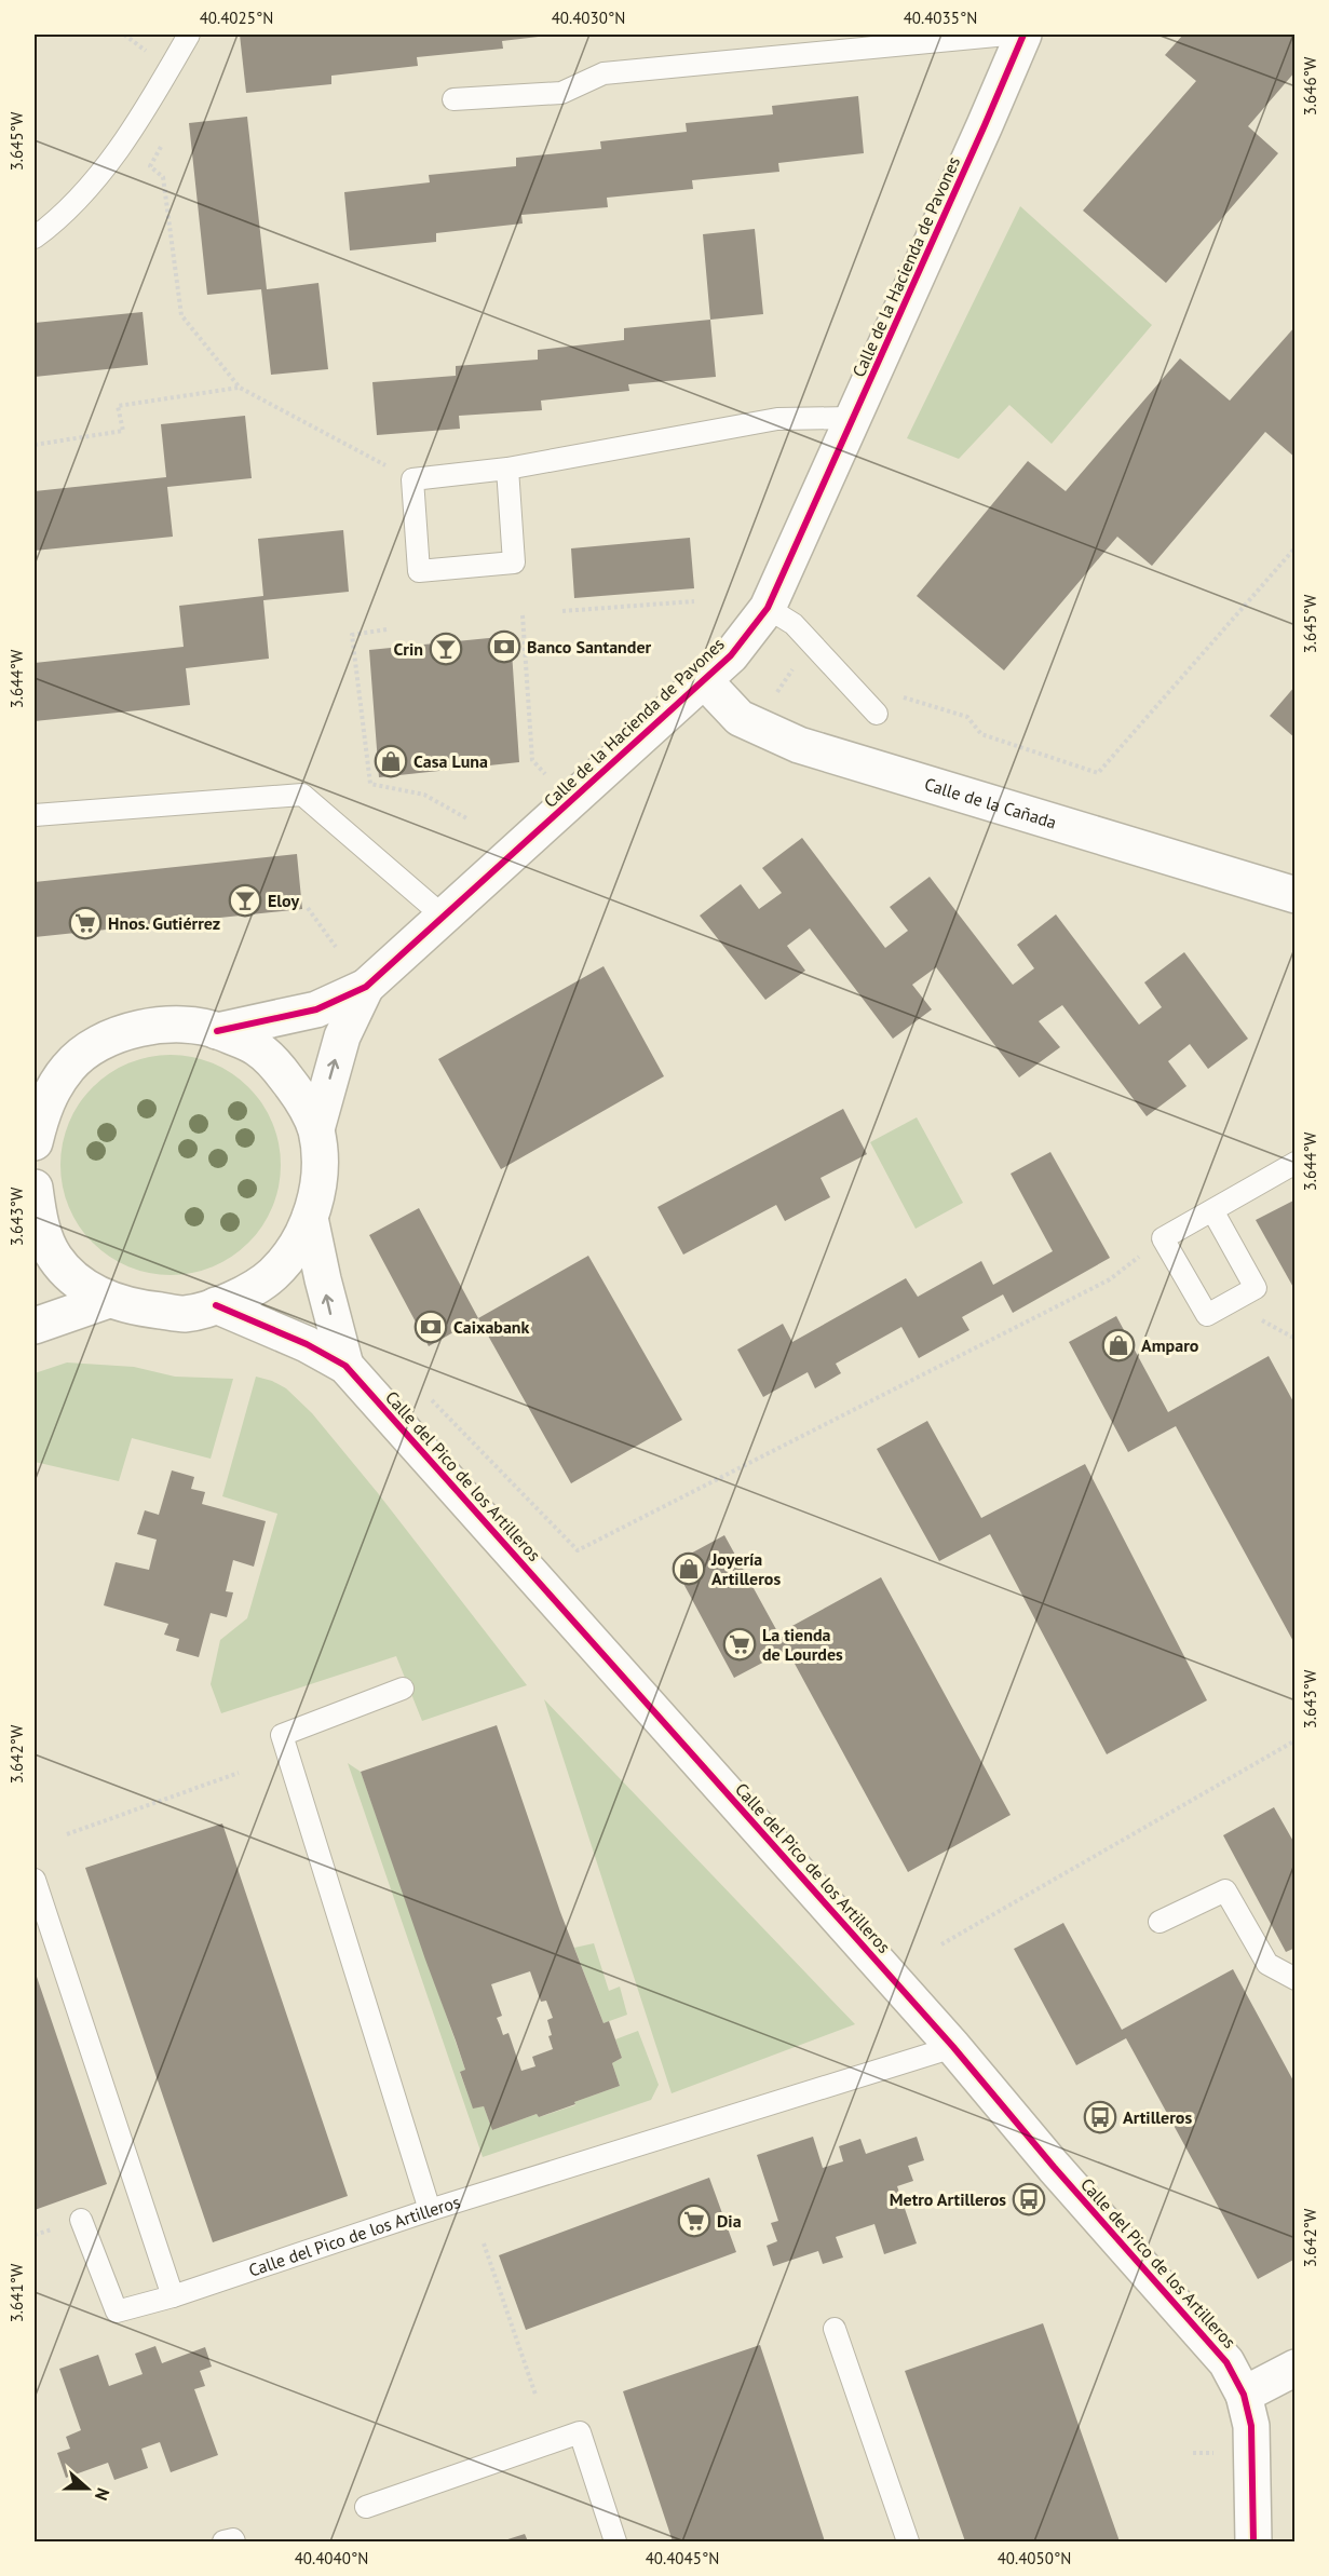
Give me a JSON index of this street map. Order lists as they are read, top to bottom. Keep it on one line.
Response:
{"streets":{"street":["Calle de la Hacienda de Pavones","Calle de la Cañada","Calle del Pico de los Artilleros"]},"crossings":[["Calle de la Hacienda de Pavones","Calle de la Cañada"]],"places":{"bank":["Banco Santander","Caixabank"],"bar":["Crin","Eloy"],"shop":["Casa Luna","Amparo","Joyería Artilleros"],"supermarket":["Hnos. Gutiérrez","La tienda de Lourdes","Dia"],"bus stop":["Artilleros","Metro Artilleros"]},"north":"right","coordinates":["40.4025°N","40.4030°N","40.4035°N","3.646°W","3.645°W","3.644°W","3.643°W","3.642°W","3.641°W","40.4040°N","40.4045°N","40.4050°N"]}
